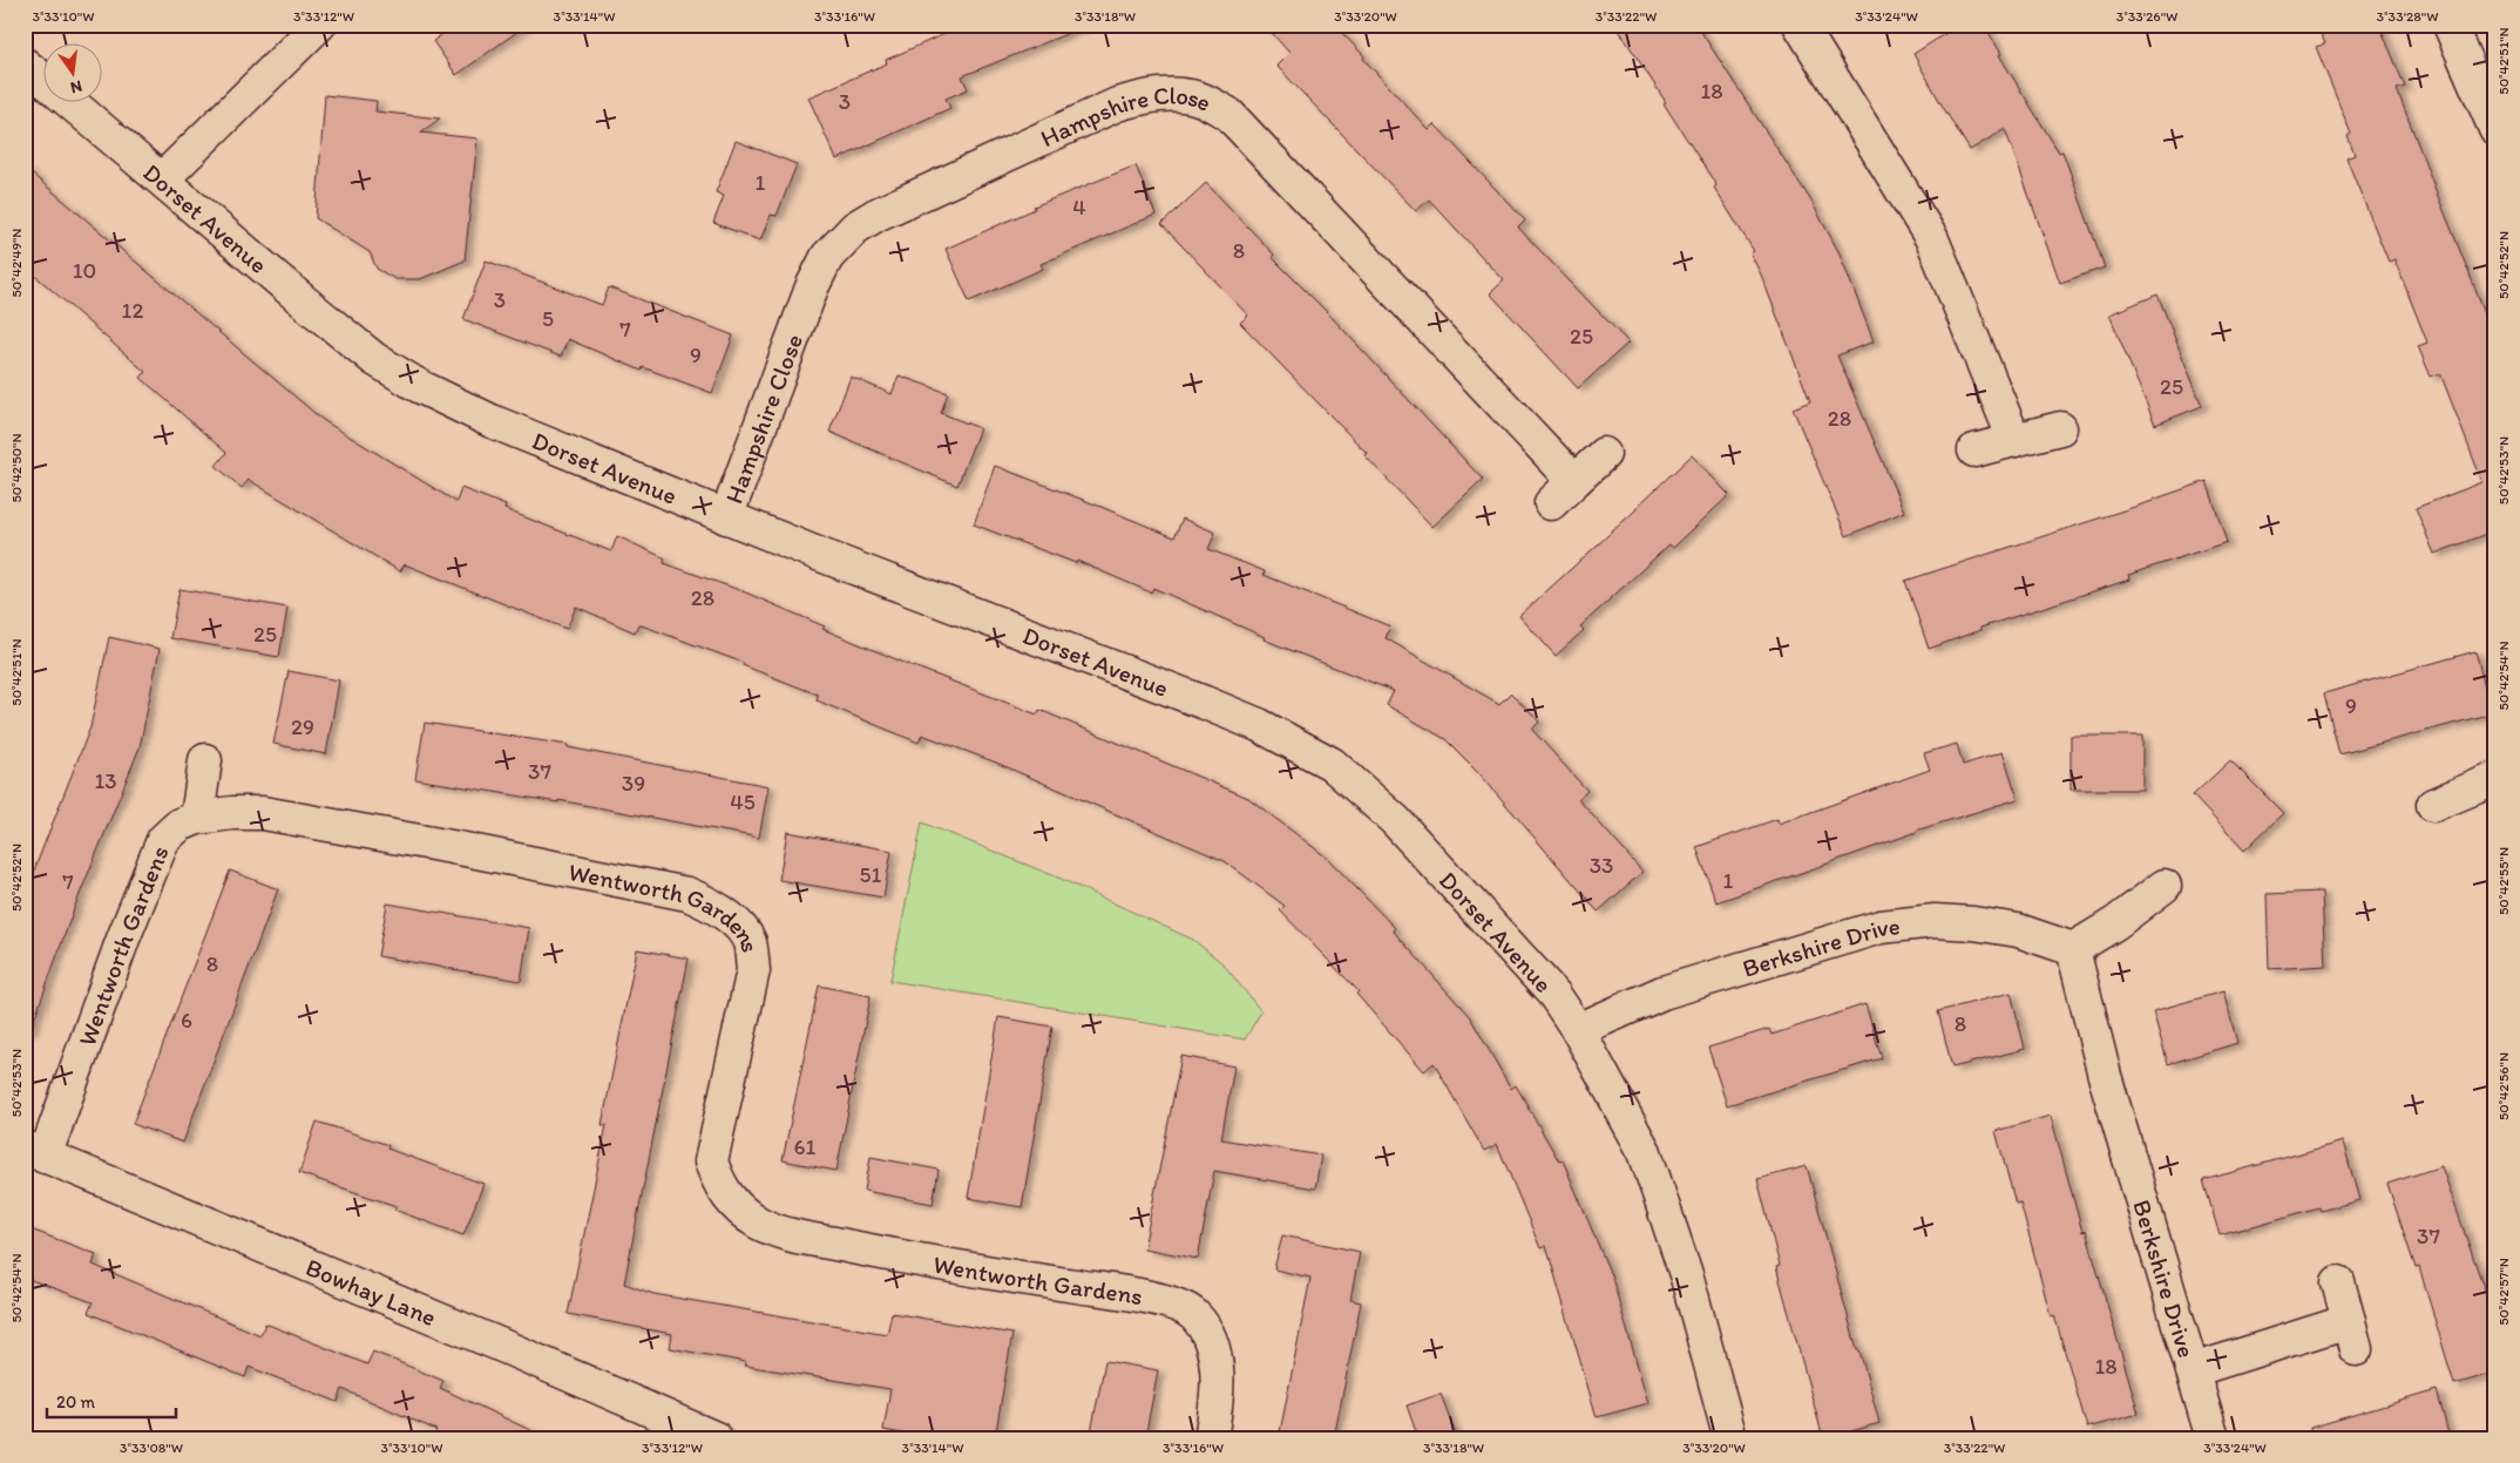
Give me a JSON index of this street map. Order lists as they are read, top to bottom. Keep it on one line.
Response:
{"streets":{"street":["Hampshire Close","Dorset Avenue","Wentworth Gardens","Berkshire Drive","Bowhay Lane"]},"crossings":[["Hampshire Close","Dorset Avenue"],["Dorset Avenue","Berkshire Drive"],["Wentworth Gardens","Bowhay Lane"]],"house_numbers":["18","3","1","4","8","10","3","12","5","7","25","9","25","28","28","25","9","29","37","13","39","45","33","51","1","7","8","6","8","61","37","18"],"scale_bar":"20 m","north":"bottom","coordinates":["3°33'10\"W","3°33'12\"W","3°33'14\"W","3°33'16\"W","3°33'18\"W","3°33'20\"W","3°33'22\"W","3°33'24\"W","3°33'26\"W","3°33'28\"W","50°42'51\"N","50°42'49\"N","50°42'52\"N","50°42'50\"N","50°42'53\"N","50°42'54\"N","50°42'55\"N","50°42'56\"N","50°42'57\"N","3°33'08\"W"]}
